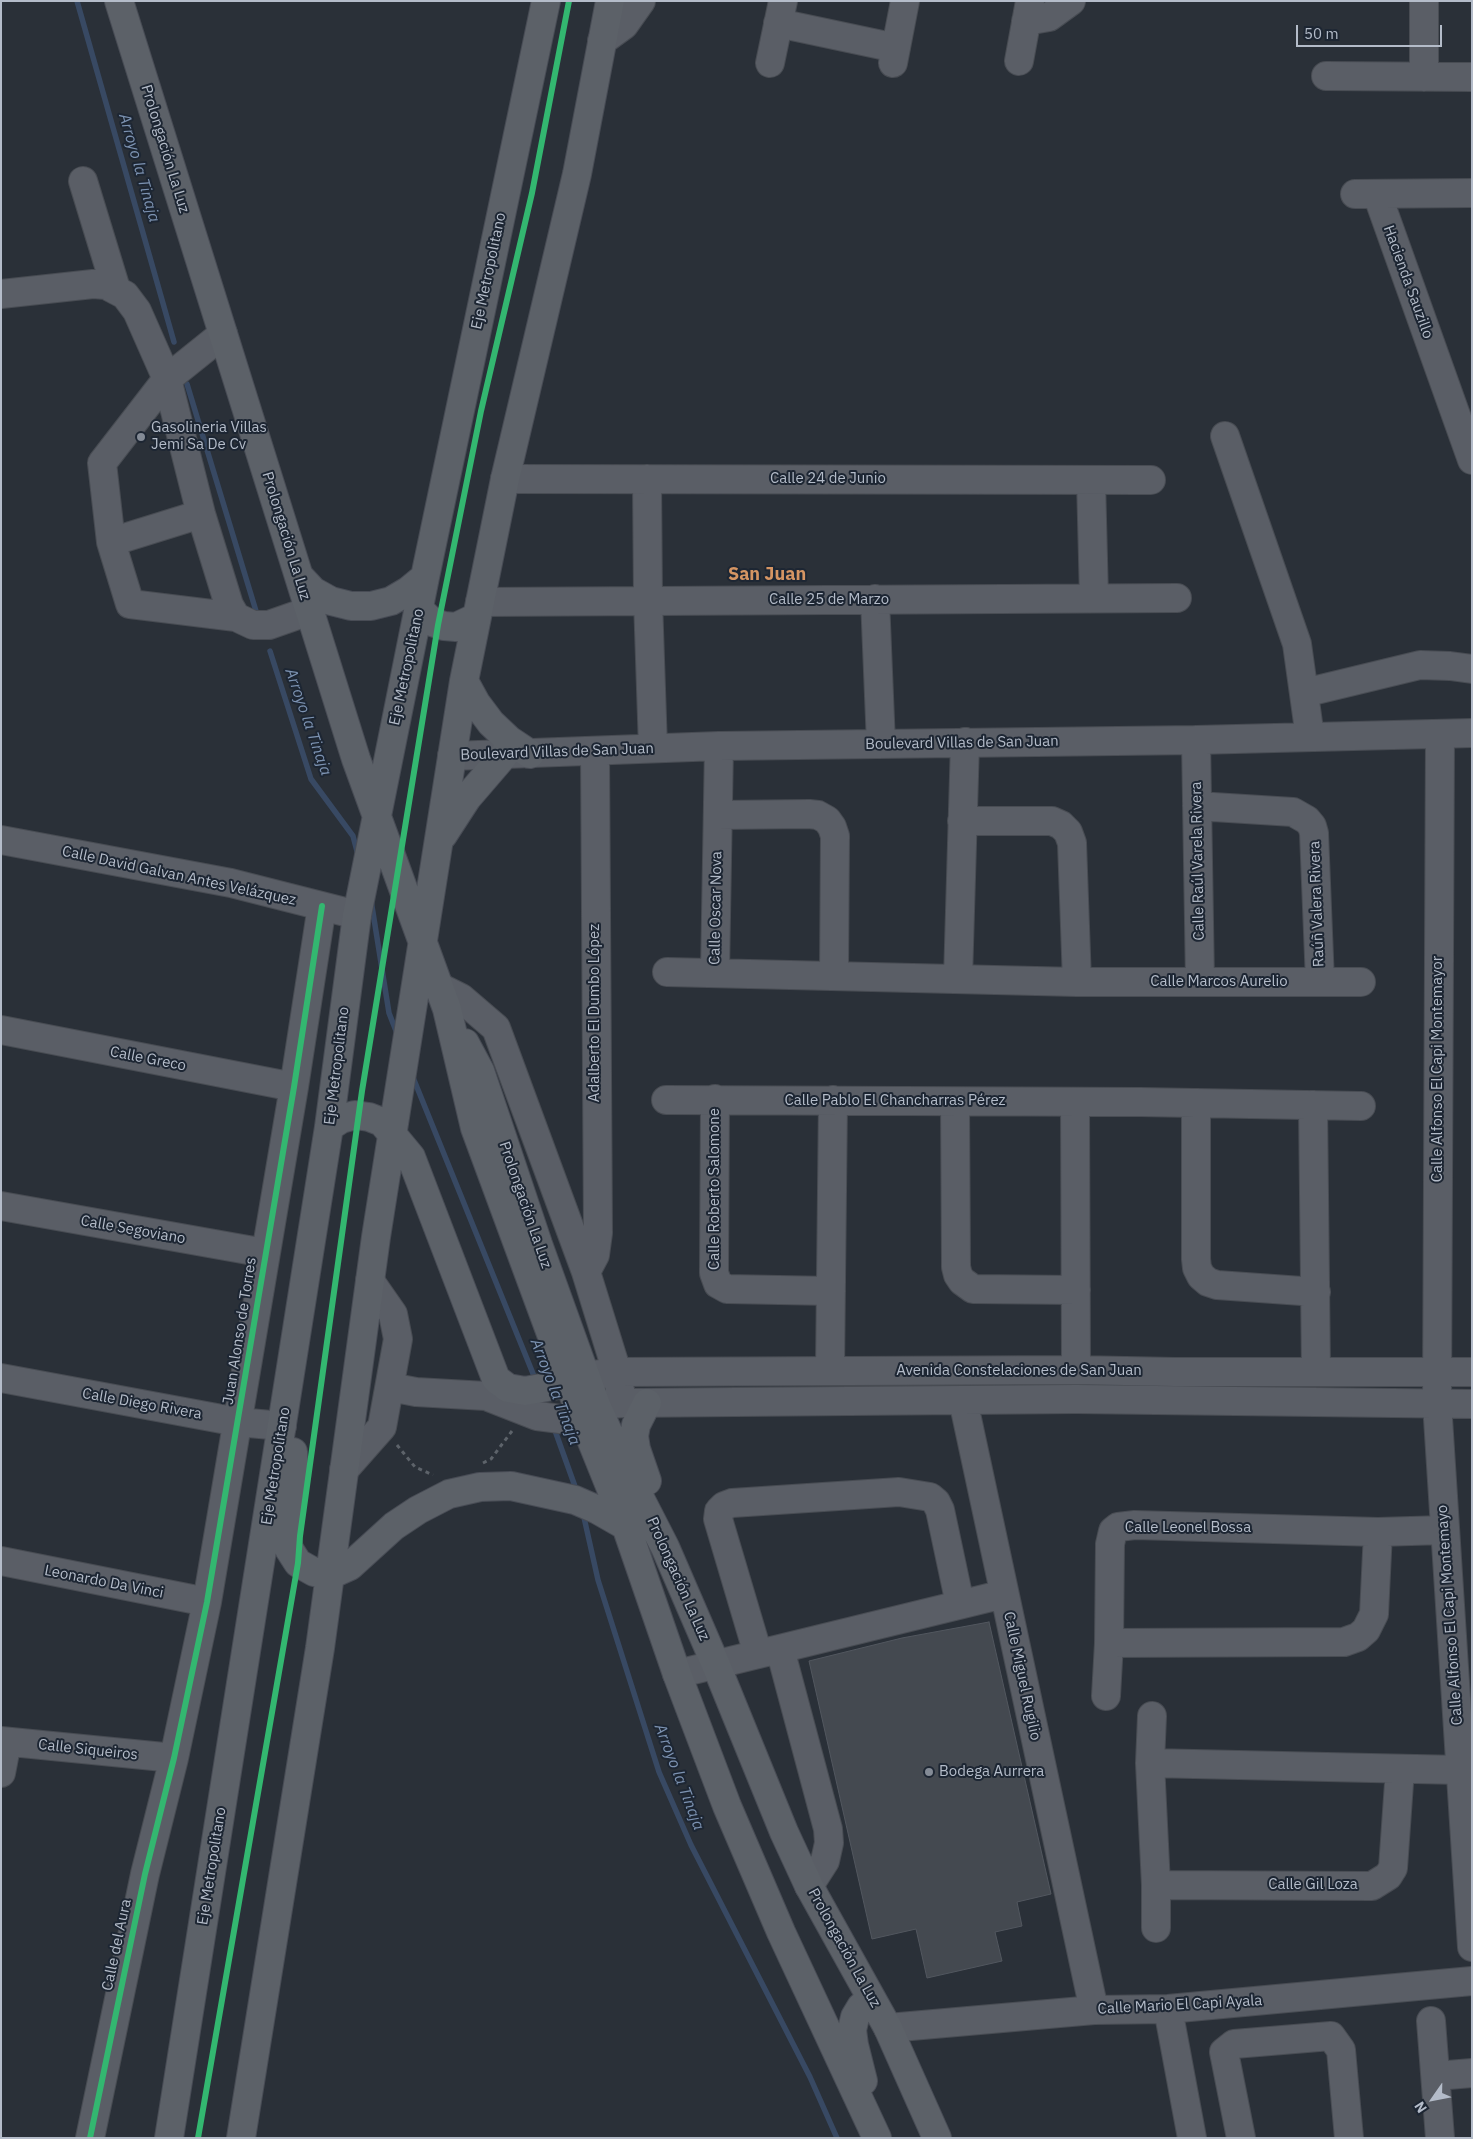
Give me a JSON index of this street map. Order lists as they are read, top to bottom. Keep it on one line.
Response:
{"streets":{"main road":["Prolongación La Luz","Eje Metropolitano"],"street":["Hacienda Sauzillo","Calle 24 de Junio","Calle 25 de Marzo","Boulevard Villas de San Juan","Calle Raúl Varela Rivera","Calle David Galvan Antes Velázquez","Raúñ Valera Rivera","Calle Oscar Nova","Calle Marcos Aurelio","Adalberto El Dumbo López","Calle Greco","Calle Alfonso El Capi Montemayor","Calle Pablo El Chancharras Pérez","Calle Roberto Salomone","Calle Segoviano","Juan Alonso de Torres","Avenida Constelaciones de San Juan","Calle Diego Rivera","Calle Leonel Bossa","Leonardo Da Vinci","Calle Alfonso El Capi Montemayo","Calle Miguel Rugilio","Calle Siqueiros","Calle Gil Loza","Calle del Aura","Calle Mario El Capi Ayala"]},"crossings":[["Prolongación La Luz","Eje Metropolitano"],["Prolongación La Luz","Avenida Constelaciones de San Juan"],["Prolongación La Luz","Calle Mario El Capi Ayala"],["Eje Metropolitano","Calle David Galvan Antes Velázquez"],["Eje Metropolitano","Calle Diego Rivera"],["Boulevard Villas de San Juan","Calle Raúl Varela Rivera"],["Boulevard Villas de San Juan","Calle Oscar Nova"],["Boulevard Villas de San Juan","Adalberto El Dumbo López"],["Boulevard Villas de San Juan","Calle Alfonso El Capi Montemayor"],["Calle Raúl Varela Rivera","Raúñ Valera Rivera"],["Calle Raúl Varela Rivera","Calle Marcos Aurelio"],["Calle David Galvan Antes Velázquez","Juan Alonso de Torres"],["Raúñ Valera Rivera","Calle Marcos Aurelio"],["Calle Oscar Nova","Calle Marcos Aurelio"],["Calle Greco","Juan Alonso de Torres"],["Calle Alfonso El Capi Montemayor","Avenida Constelaciones de San Juan"],["Calle Alfonso El Capi Montemayor","Calle Alfonso El Capi Montemayo"],["Calle Pablo El Chancharras Pérez","Calle Roberto Salomone"],["Calle Segoviano","Juan Alonso de Torres"],["Juan Alonso de Torres","Calle Diego Rivera"],["Juan Alonso de Torres","Leonardo Da Vinci"],["Juan Alonso de Torres","Calle Siqueiros"],["Juan Alonso de Torres","Calle del Aura"],["Avenida Constelaciones de San Juan","Calle Alfonso El Capi Montemayo"],["Avenida Constelaciones de San Juan","Calle Miguel Rugilio"],["Calle Leonel Bossa","Calle Alfonso El Capi Montemayo"],["Calle Miguel Rugilio","Calle Mario El Capi Ayala"],["Calle Siqueiros","Calle del Aura"]],"districts":["San Juan"],"water":["Arroyo la Tinaja"],"places":["Gasolineria Villas Jemi Sa De Cv","Bodega Aurrera"],"scale_bar":"50 m","north":"bottom left"}
